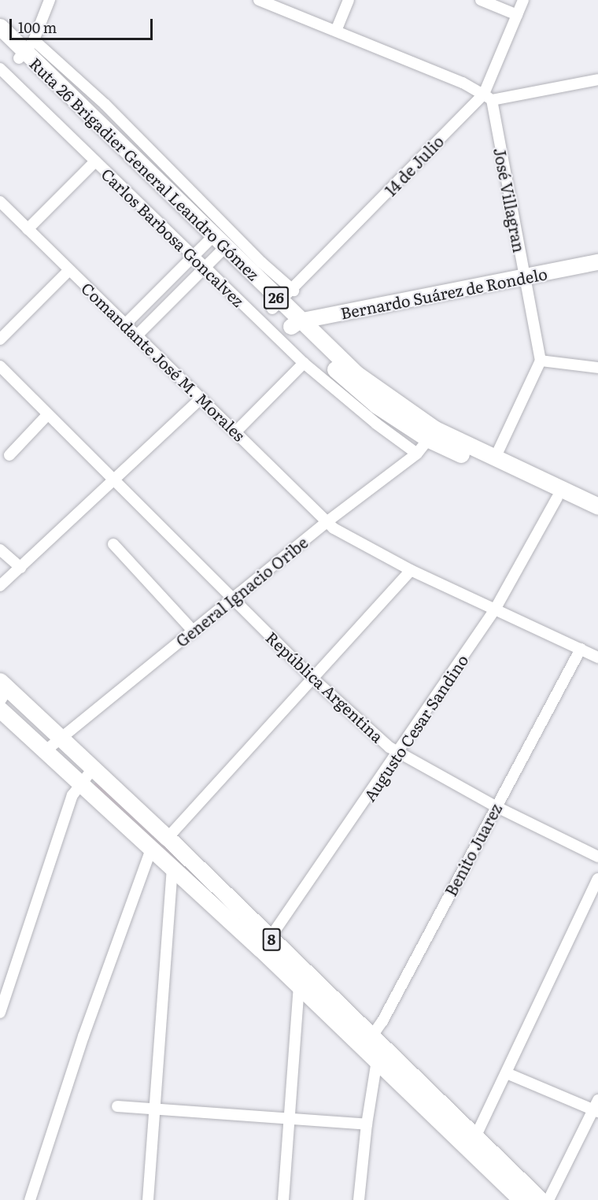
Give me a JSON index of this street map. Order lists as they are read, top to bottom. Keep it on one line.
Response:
{"streets":{"main road":["Ruta 26 Brigadier General Leandro Gómez","26","8"],"street":["14 de Julio","José Villagran","Carlos Barbosa Goncalvez","Bernardo Suárez de Rondelo","Comandante José M. Morales","General Ignacio Oribe","República Argentina","Augusto Cesar Sandino","Benito Juarez"]},"crossings":[["14 de Julio","Ruta 26 Brigadier General Leandro Gómez"],["14 de Julio","José Villagran"],["Ruta 26 Brigadier General Leandro Gómez","Bernardo Suárez de Rondelo"],["Ruta 26 Brigadier General Leandro Gómez","General Ignacio Oribe"],["Ruta 26 Brigadier General Leandro Gómez","Augusto Cesar Sandino"],["José Villagran","Bernardo Suárez de Rondelo"],["Carlos Barbosa Goncalvez","General Ignacio Oribe"],["Comandante José M. Morales","General Ignacio Oribe"],["Comandante José M. Morales","Augusto Cesar Sandino"],["Comandante José M. Morales","Benito Juarez"],["General Ignacio Oribe","República Argentina"],["General Ignacio Oribe","8"],["República Argentina","Augusto Cesar Sandino"],["República Argentina","Benito Juarez"],["Augusto Cesar Sandino","8"],["Benito Juarez","8"]],"scale_bar":"100 m"}
